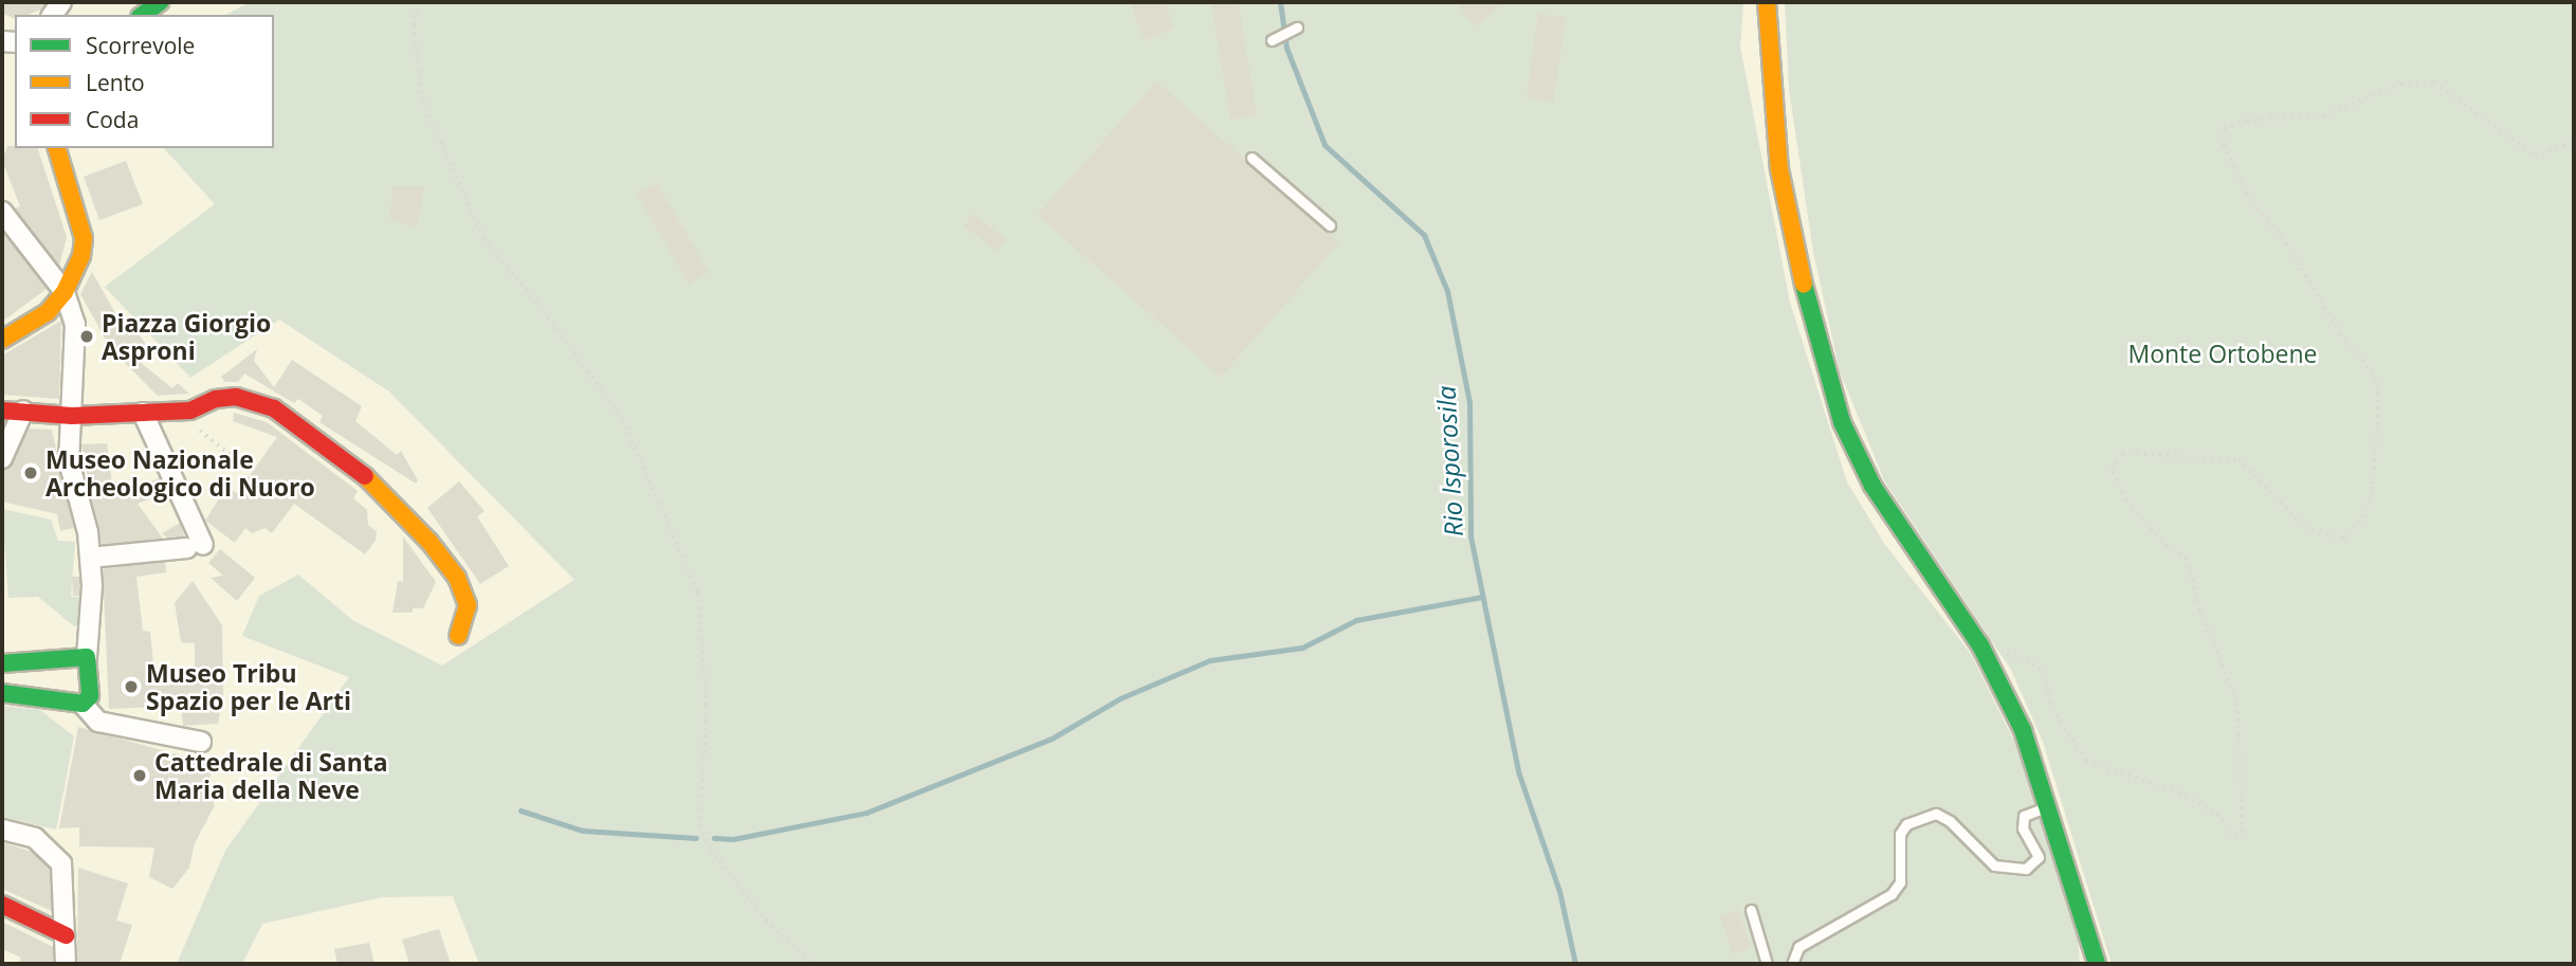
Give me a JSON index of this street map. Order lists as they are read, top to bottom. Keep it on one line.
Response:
{"water":["Rio Isporosila"],"parks":["Monte Ortobene"],"places":["Piazza Giorgio Asproni","Museo Nazionale Archeologico di Nuoro","Museo Tribu Spazio per le Arti","Cattedrale di Santa Maria della Neve"],"legend":["Scorrevole","Lento","Coda"]}
